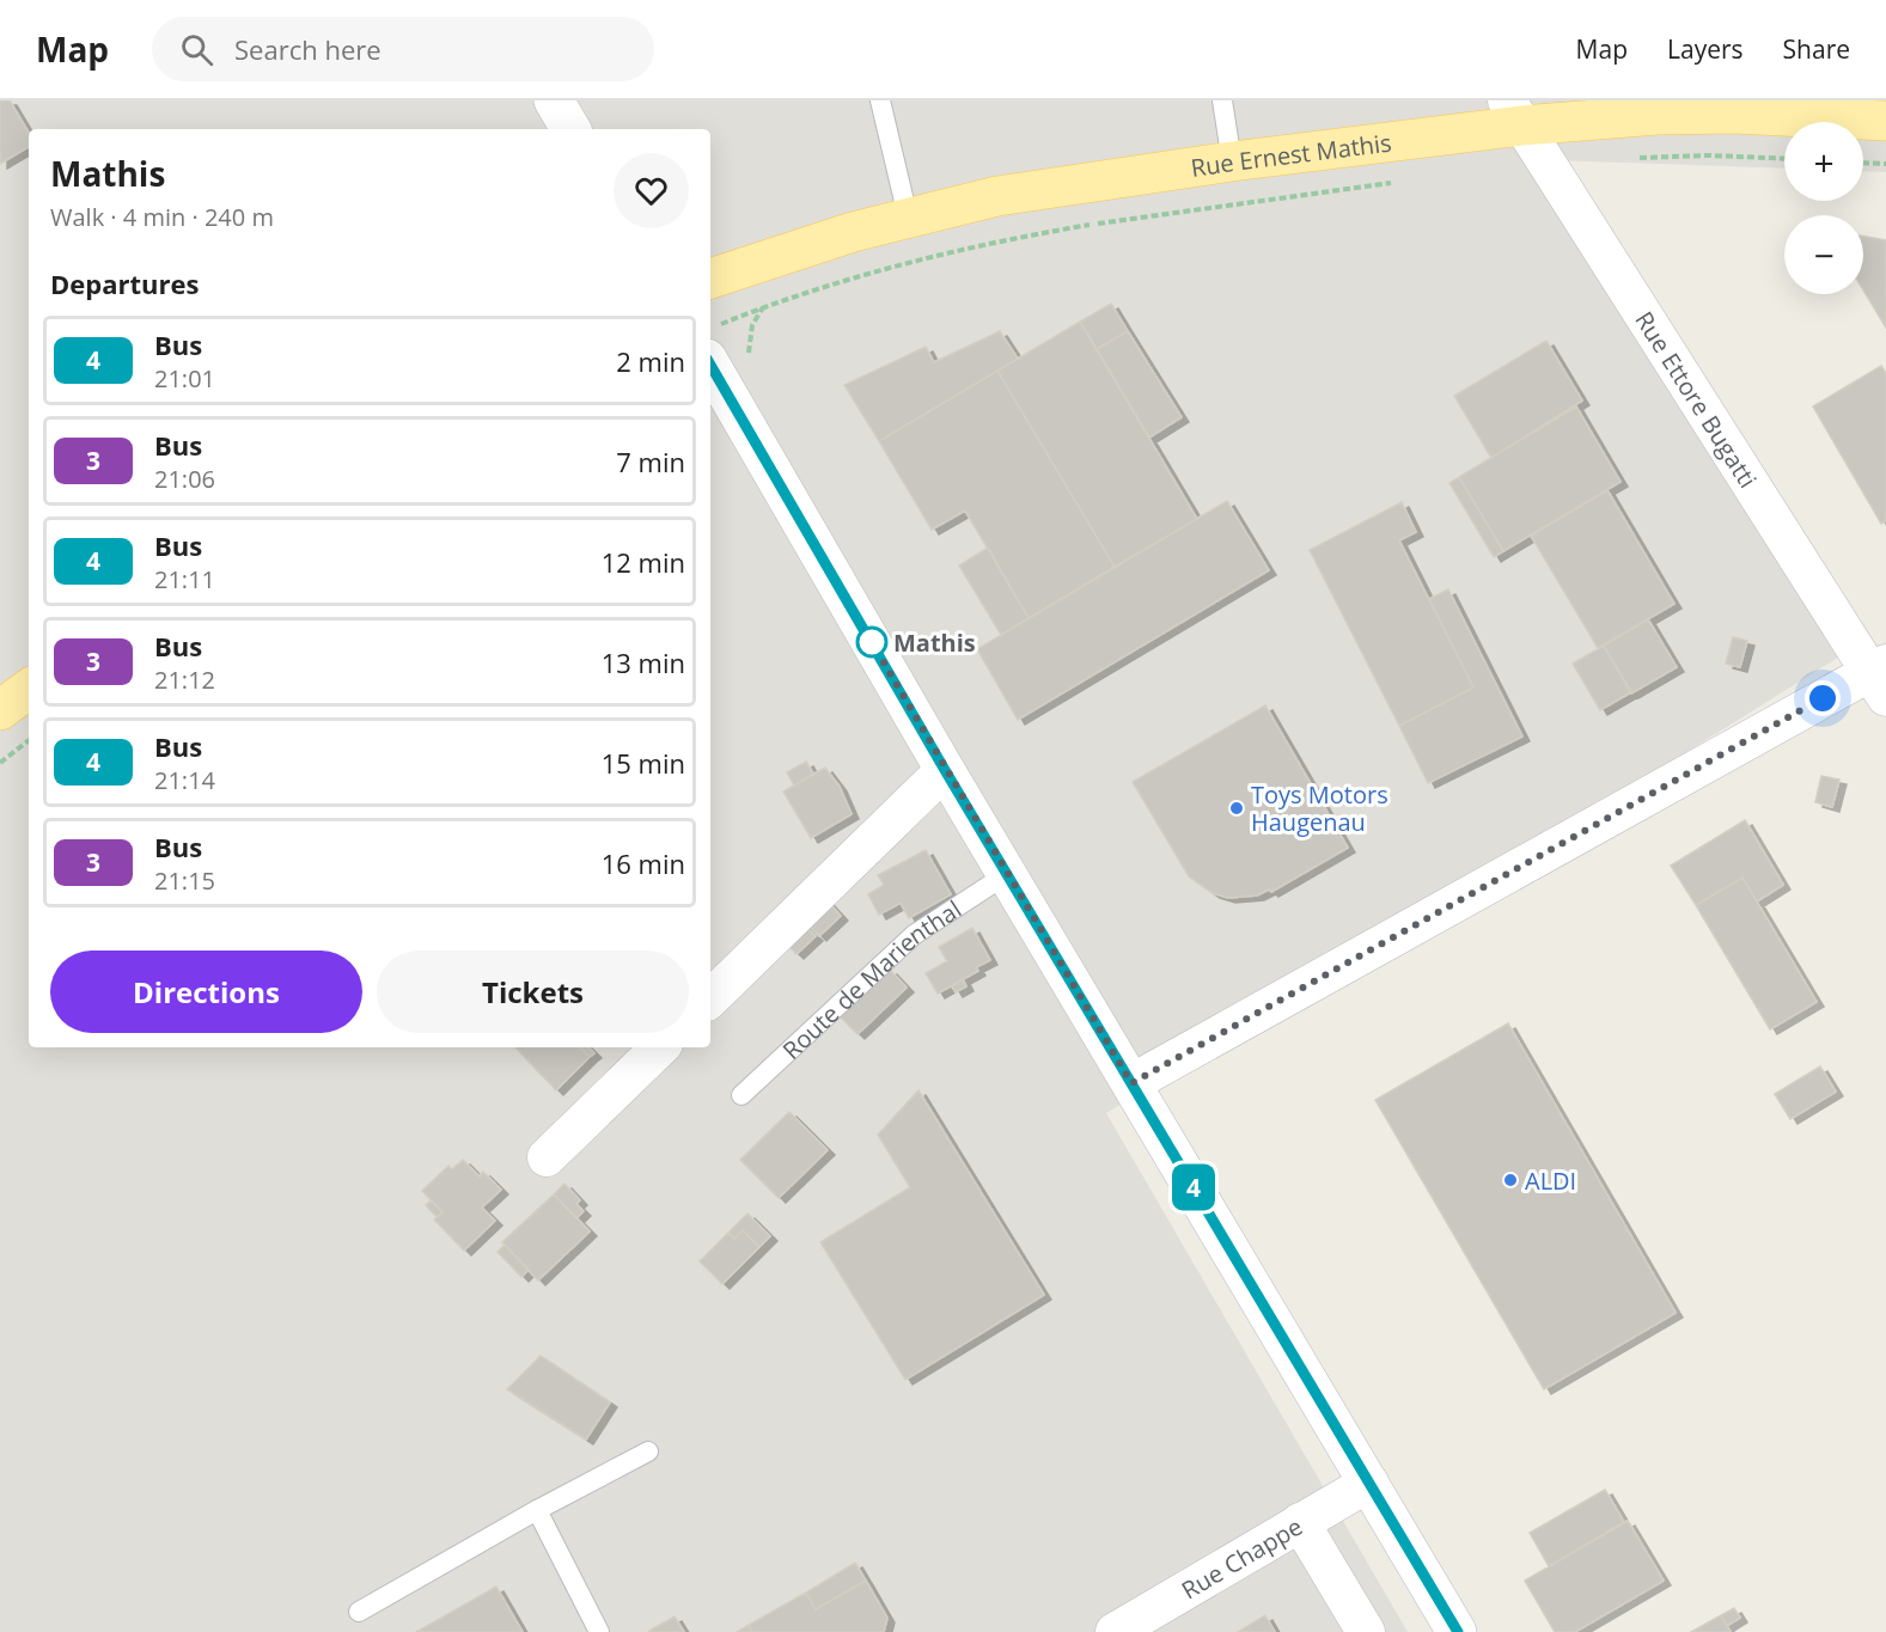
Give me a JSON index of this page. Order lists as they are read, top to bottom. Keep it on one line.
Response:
{"streets":{"main road":["Rue Ernest Mathis"],"street":["Rue Ettore Bugatti","Rue Chappe"],"lane":["Route de Marienthal"]},"crossings":[["Rue Ernest Mathis","Rue Ettore Bugatti"]],"places":["Mathis","Toys Motors Haugenau","ALDI"],"lines":["bus line 4"],"page":{"header":"Map","search":"Search here","nav":["Map","Layers","Share"],"on_map":"4","map_buttons":["+","−"],"heading":[["Mathis","Walk · 4 min · 240 m"],"Departures"],"list":[{"mark":"4","name":"Bus","note":"21:01","value":"2 min"},{"mark":"3","name":"Bus","note":"21:06","value":"7 min"},{"mark":"4","name":"Bus","note":"21:11","value":"12 min"},{"mark":"3","name":"Bus","note":"21:12","value":"13 min"},{"mark":"4","name":"Bus","note":"21:14","value":"15 min"},{"mark":"3","name":"Bus","note":"21:15","value":"16 min"}],"buttons":["Directions","Tickets"]}}
